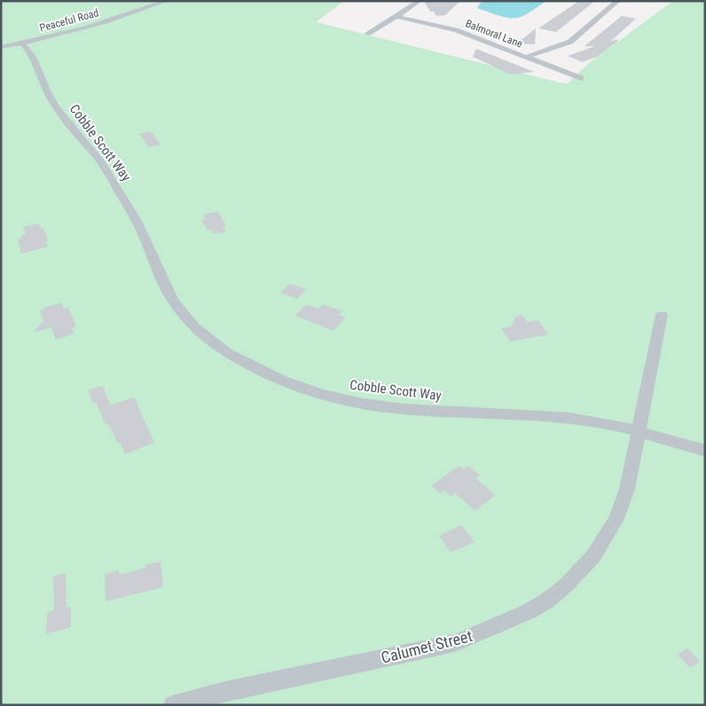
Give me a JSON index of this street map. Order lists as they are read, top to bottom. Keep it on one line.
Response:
{"streets":{"street":["Peaceful Road","Balmoral Lane","Cobble Scott Way","Calumet Street"]},"crossings":[["Peaceful Road","Cobble Scott Way"],["Cobble Scott Way","Calumet Street"]]}
